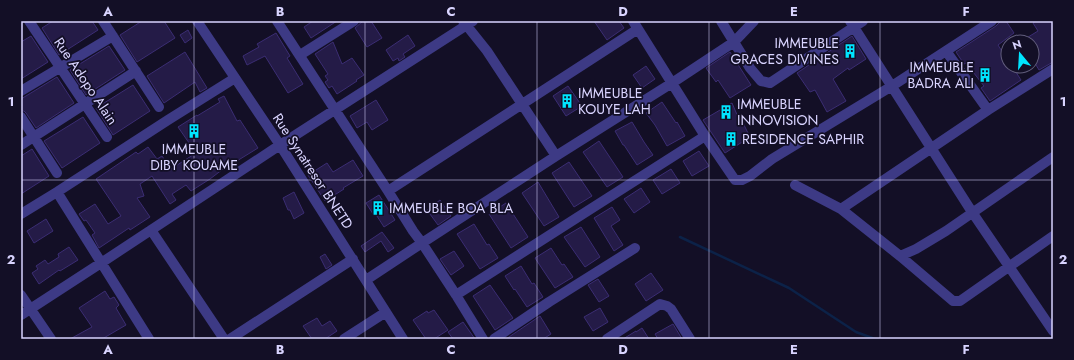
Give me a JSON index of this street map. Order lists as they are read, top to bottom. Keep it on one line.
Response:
{"streets":{"street":["Rue Adopo Alain","Rue Synatresor BNETD"]},"places":{"building":["IMMEUBLE GRACES DIVINES","IMMEUBLE BADRA ALI","IMMEUBLE KOUYE LAH","IMMEUBLE INNOVISION","IMMEUBLE DIBY KOUAME","RESIDENCE SAPHIR","IMMEUBLE BOA BLA"]},"north":"top","grid":{"columns":["A","B","C","D","E","F"],"rows":["1","2"]}}
